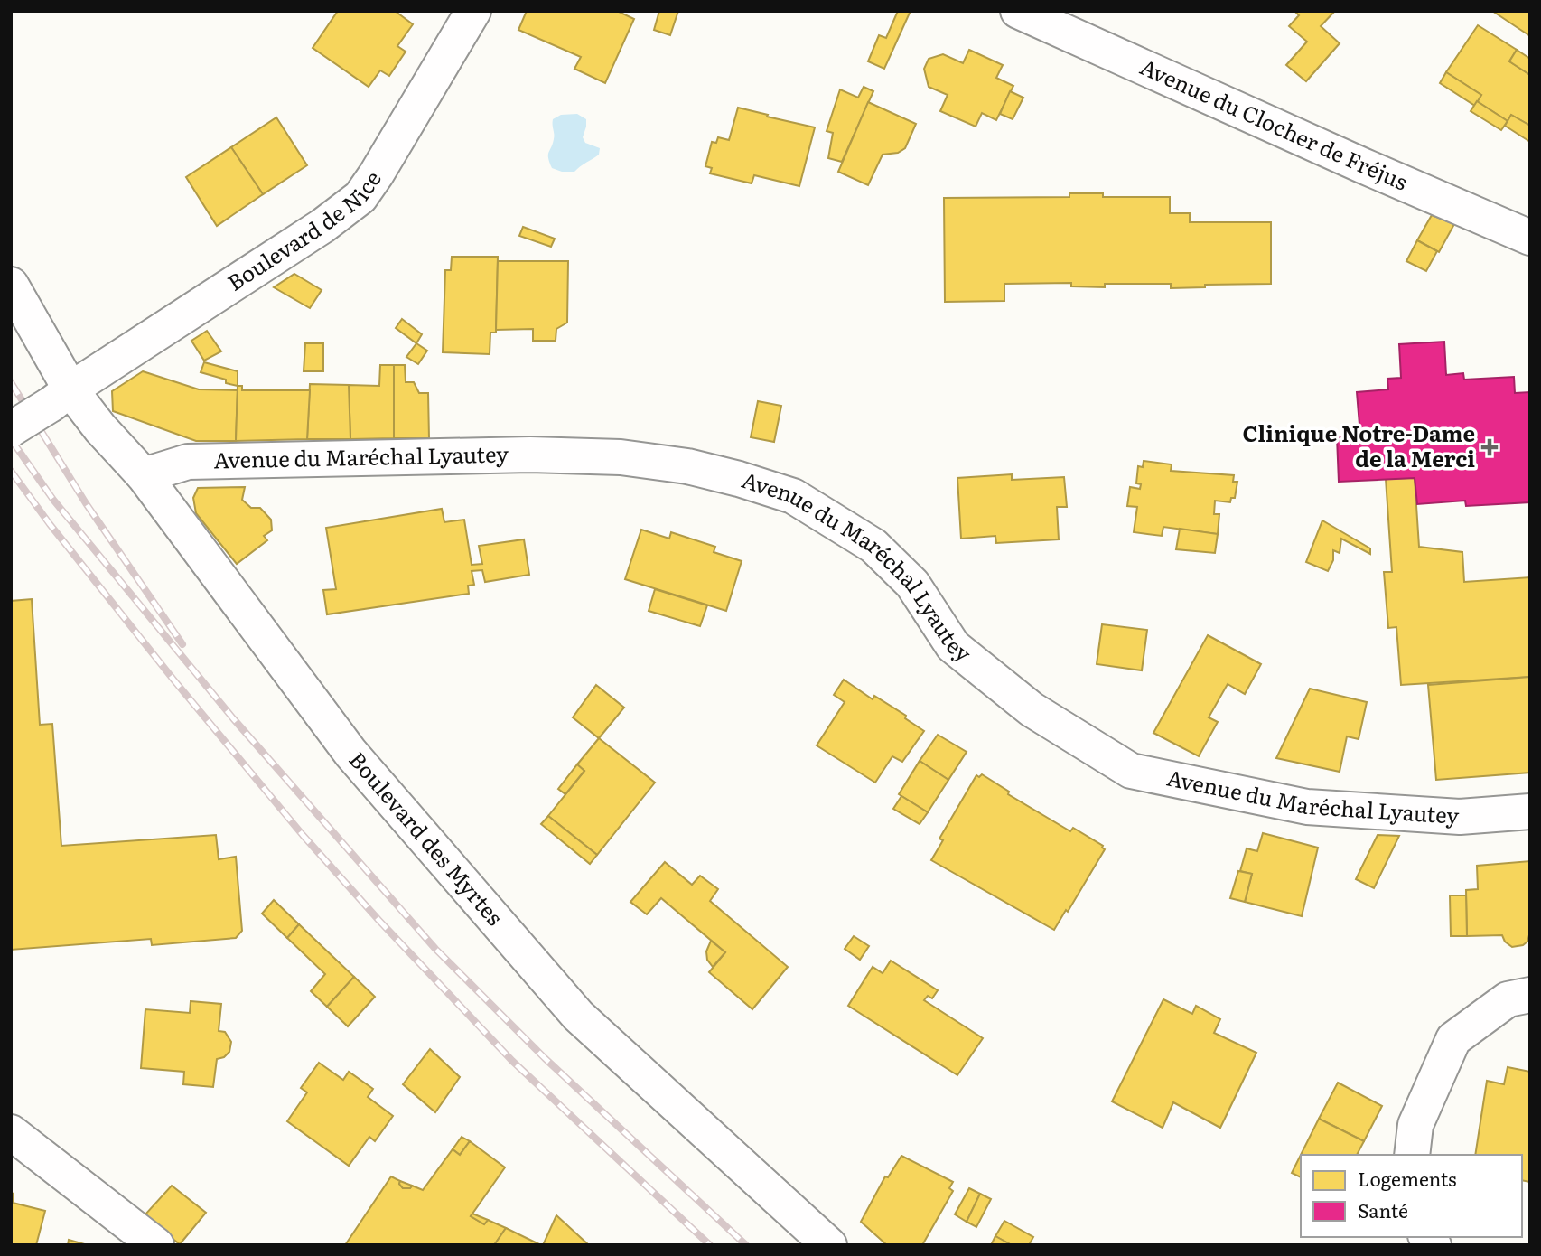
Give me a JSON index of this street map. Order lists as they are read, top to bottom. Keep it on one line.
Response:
{"streets":{"street":["Avenue du Clocher de Fréjus","Boulevard de Nice","Avenue du Maréchal Lyautey","Boulevard des Myrtes"]},"crossings":[["Boulevard de Nice","Boulevard des Myrtes"],["Avenue du Maréchal Lyautey","Boulevard des Myrtes"]],"places":{"health":["Clinique Notre-Dame de la Merci"]},"legend":["Logements","Santé"]}
